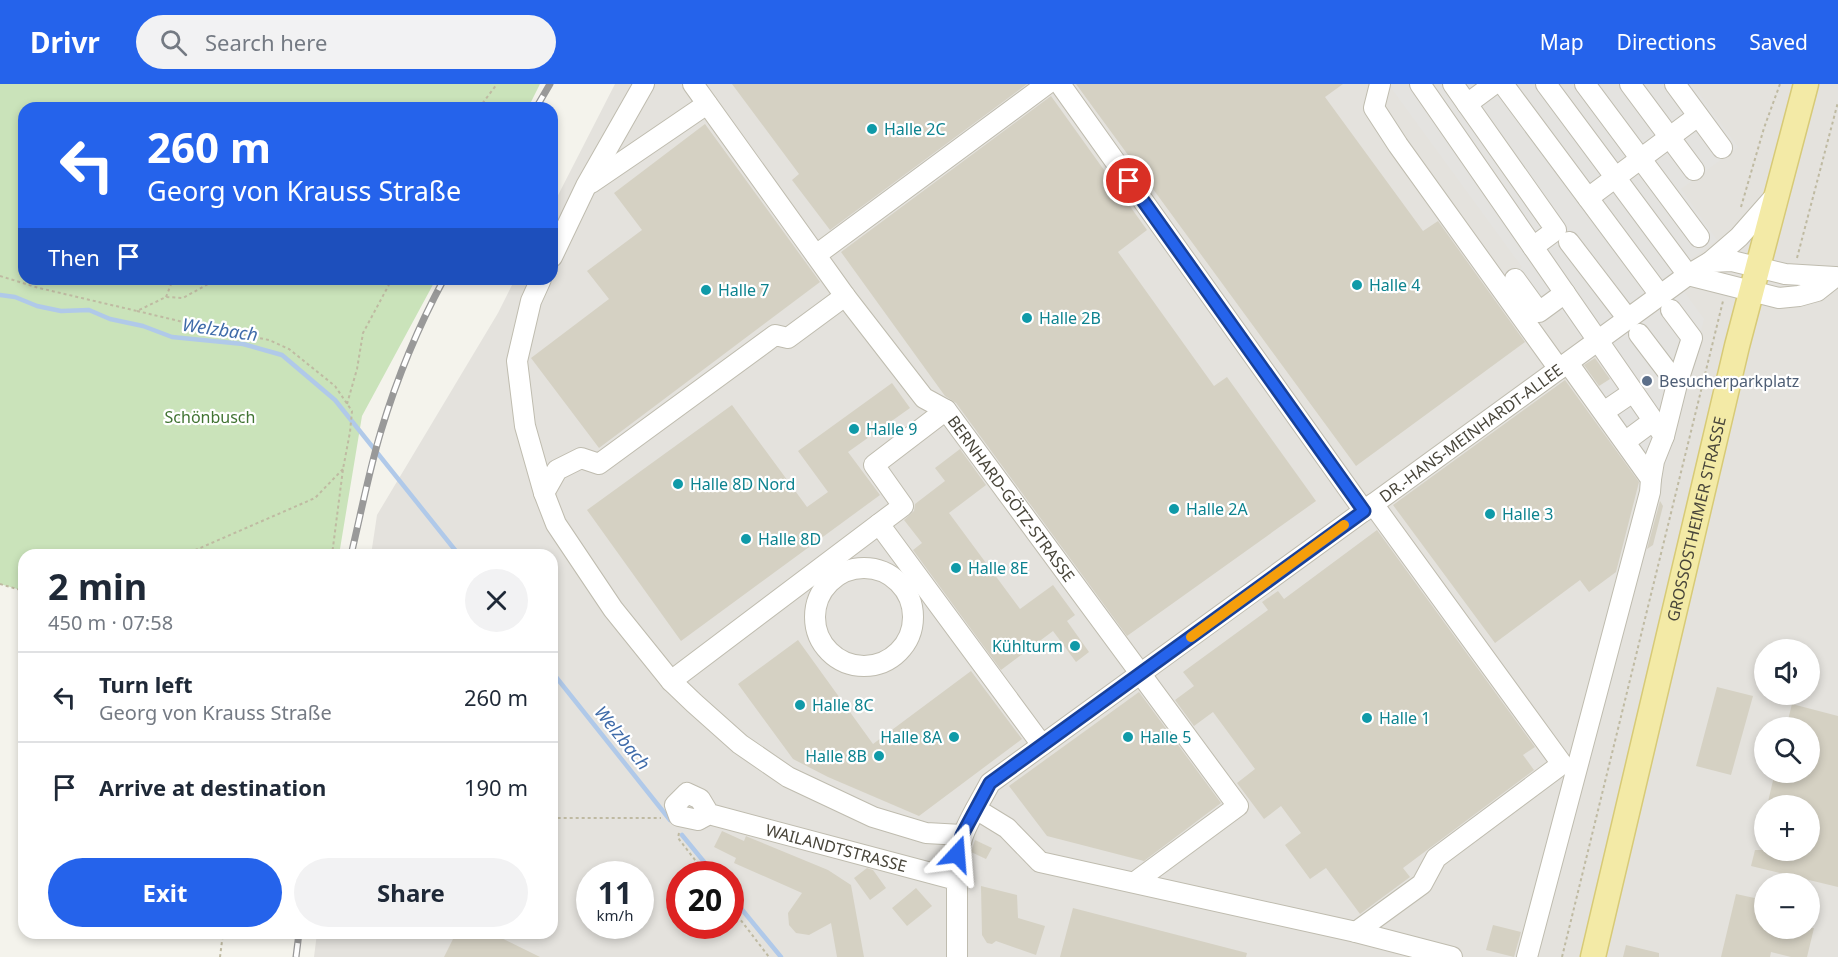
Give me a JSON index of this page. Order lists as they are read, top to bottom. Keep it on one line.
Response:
{"streets":{"main road":["GROSSOSTHEIMER STRASSE"],"street":["DR.-HANS-MEINHARDT-ALLEE","BERNHARD-GÖTZ-STRASSE","WAILANDTSTRASSE"]},"crossings":[["DR.-HANS-MEINHARDT-ALLEE","BERNHARD-GÖTZ-STRASSE"],["DR.-HANS-MEINHARDT-ALLEE","GROSSOSTHEIMER STRASSE"],["DR.-HANS-MEINHARDT-ALLEE","WAILANDTSTRASSE"]],"water":["Welzbach"],"parks":["Schönbusch"],"places":["Halle 2C","Halle 4","Halle 7","Halle 2B","Besucherparkplatz","Halle 9","Halle 8D Nord","Halle 2A","Halle 3","Halle 8D","Halle 8E","Kühlturm","Halle 8C","Halle 1","Halle 8A","Halle 5","Halle 8B"],"page":{"header":"Drivr","search":"Search here","nav":["Map","Directions","Saved"],"turn":["260 m","Georg von Krauss Straße"],"then":"Then","heading":["2 min","450 m · 07:58"],"map_buttons":["+","−"],"list":[{"name":"Turn left","note":"Georg von Krauss Straße","value":"260 m"},{"name":"Arrive at destination","value":"190 m"}],"buttons":["Exit","Share"],"speed":"11 km/h","limit":"20"}}
